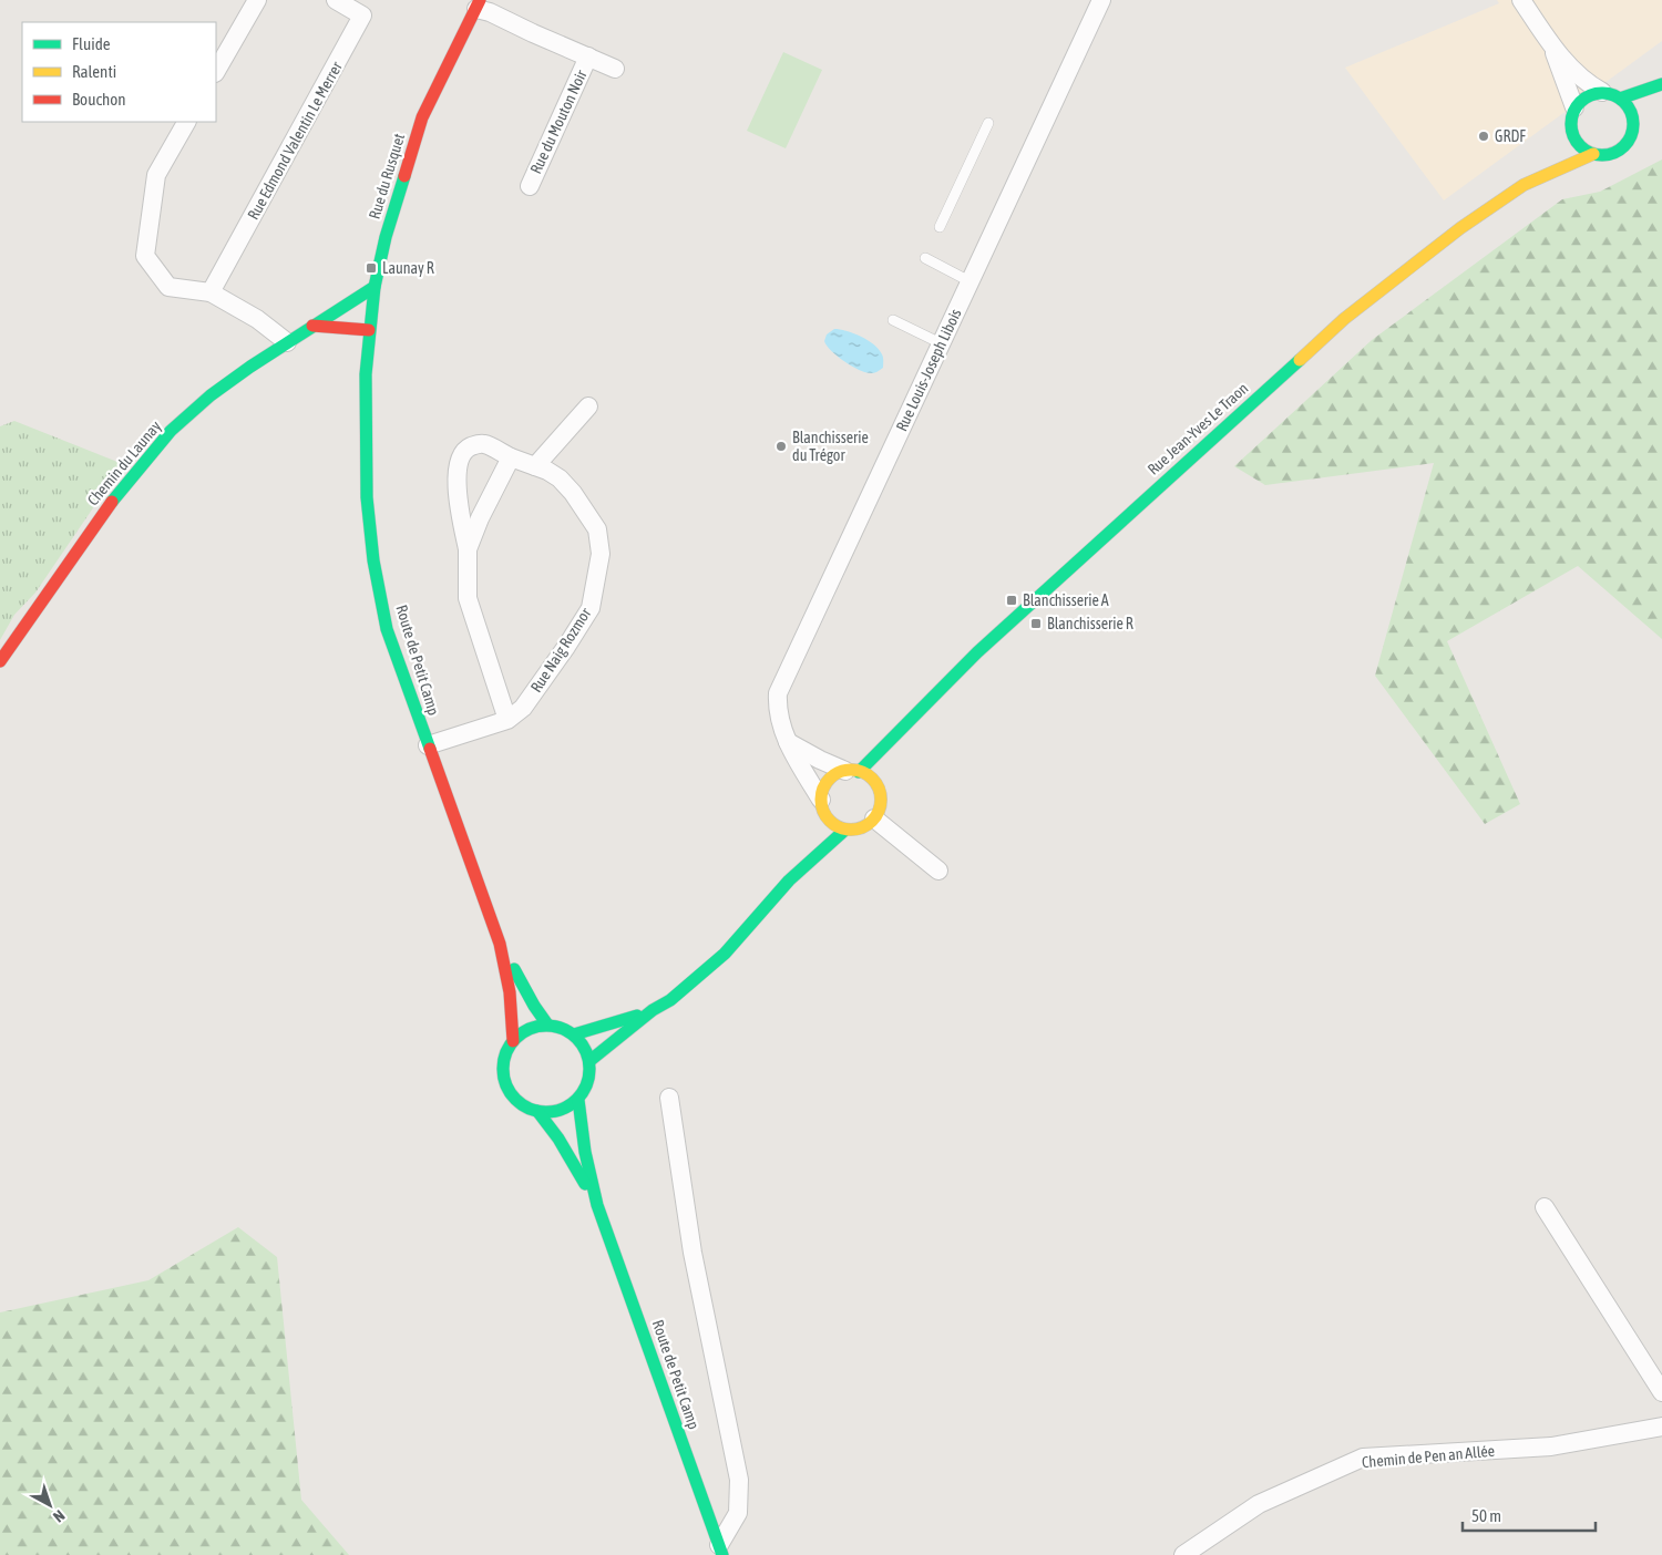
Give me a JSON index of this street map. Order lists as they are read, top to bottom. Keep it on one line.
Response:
{"streets":{"main road":["Rue du Rusquet","Rue Jean-Yves Le Traon","Chemin du Launay","Route de Petit Camp"],"street":["Rue du Mouton Noir","Rue Edmond Valentin Le Merrer","Rue Louis-Joseph Libois","Rue Naig Rozmor","Chemin de Pen an Allée"]},"crossings":[["Rue du Mouton Noir","Rue du Rusquet"],["Rue du Rusquet","Chemin du Launay"],["Rue du Rusquet","Route de Petit Camp"],["Rue Louis-Joseph Libois","Rue Jean-Yves Le Traon"],["Rue Naig Rozmor","Route de Petit Camp"]],"places":{"other":["GRDF","Blanchisserie du Trégor"],"transit":["Launay R","Blanchisserie A","Blanchisserie R"]},"legend":["Fluide","Ralenti","Bouchon"],"scale_bar":"50 m","north":"bottom right"}
